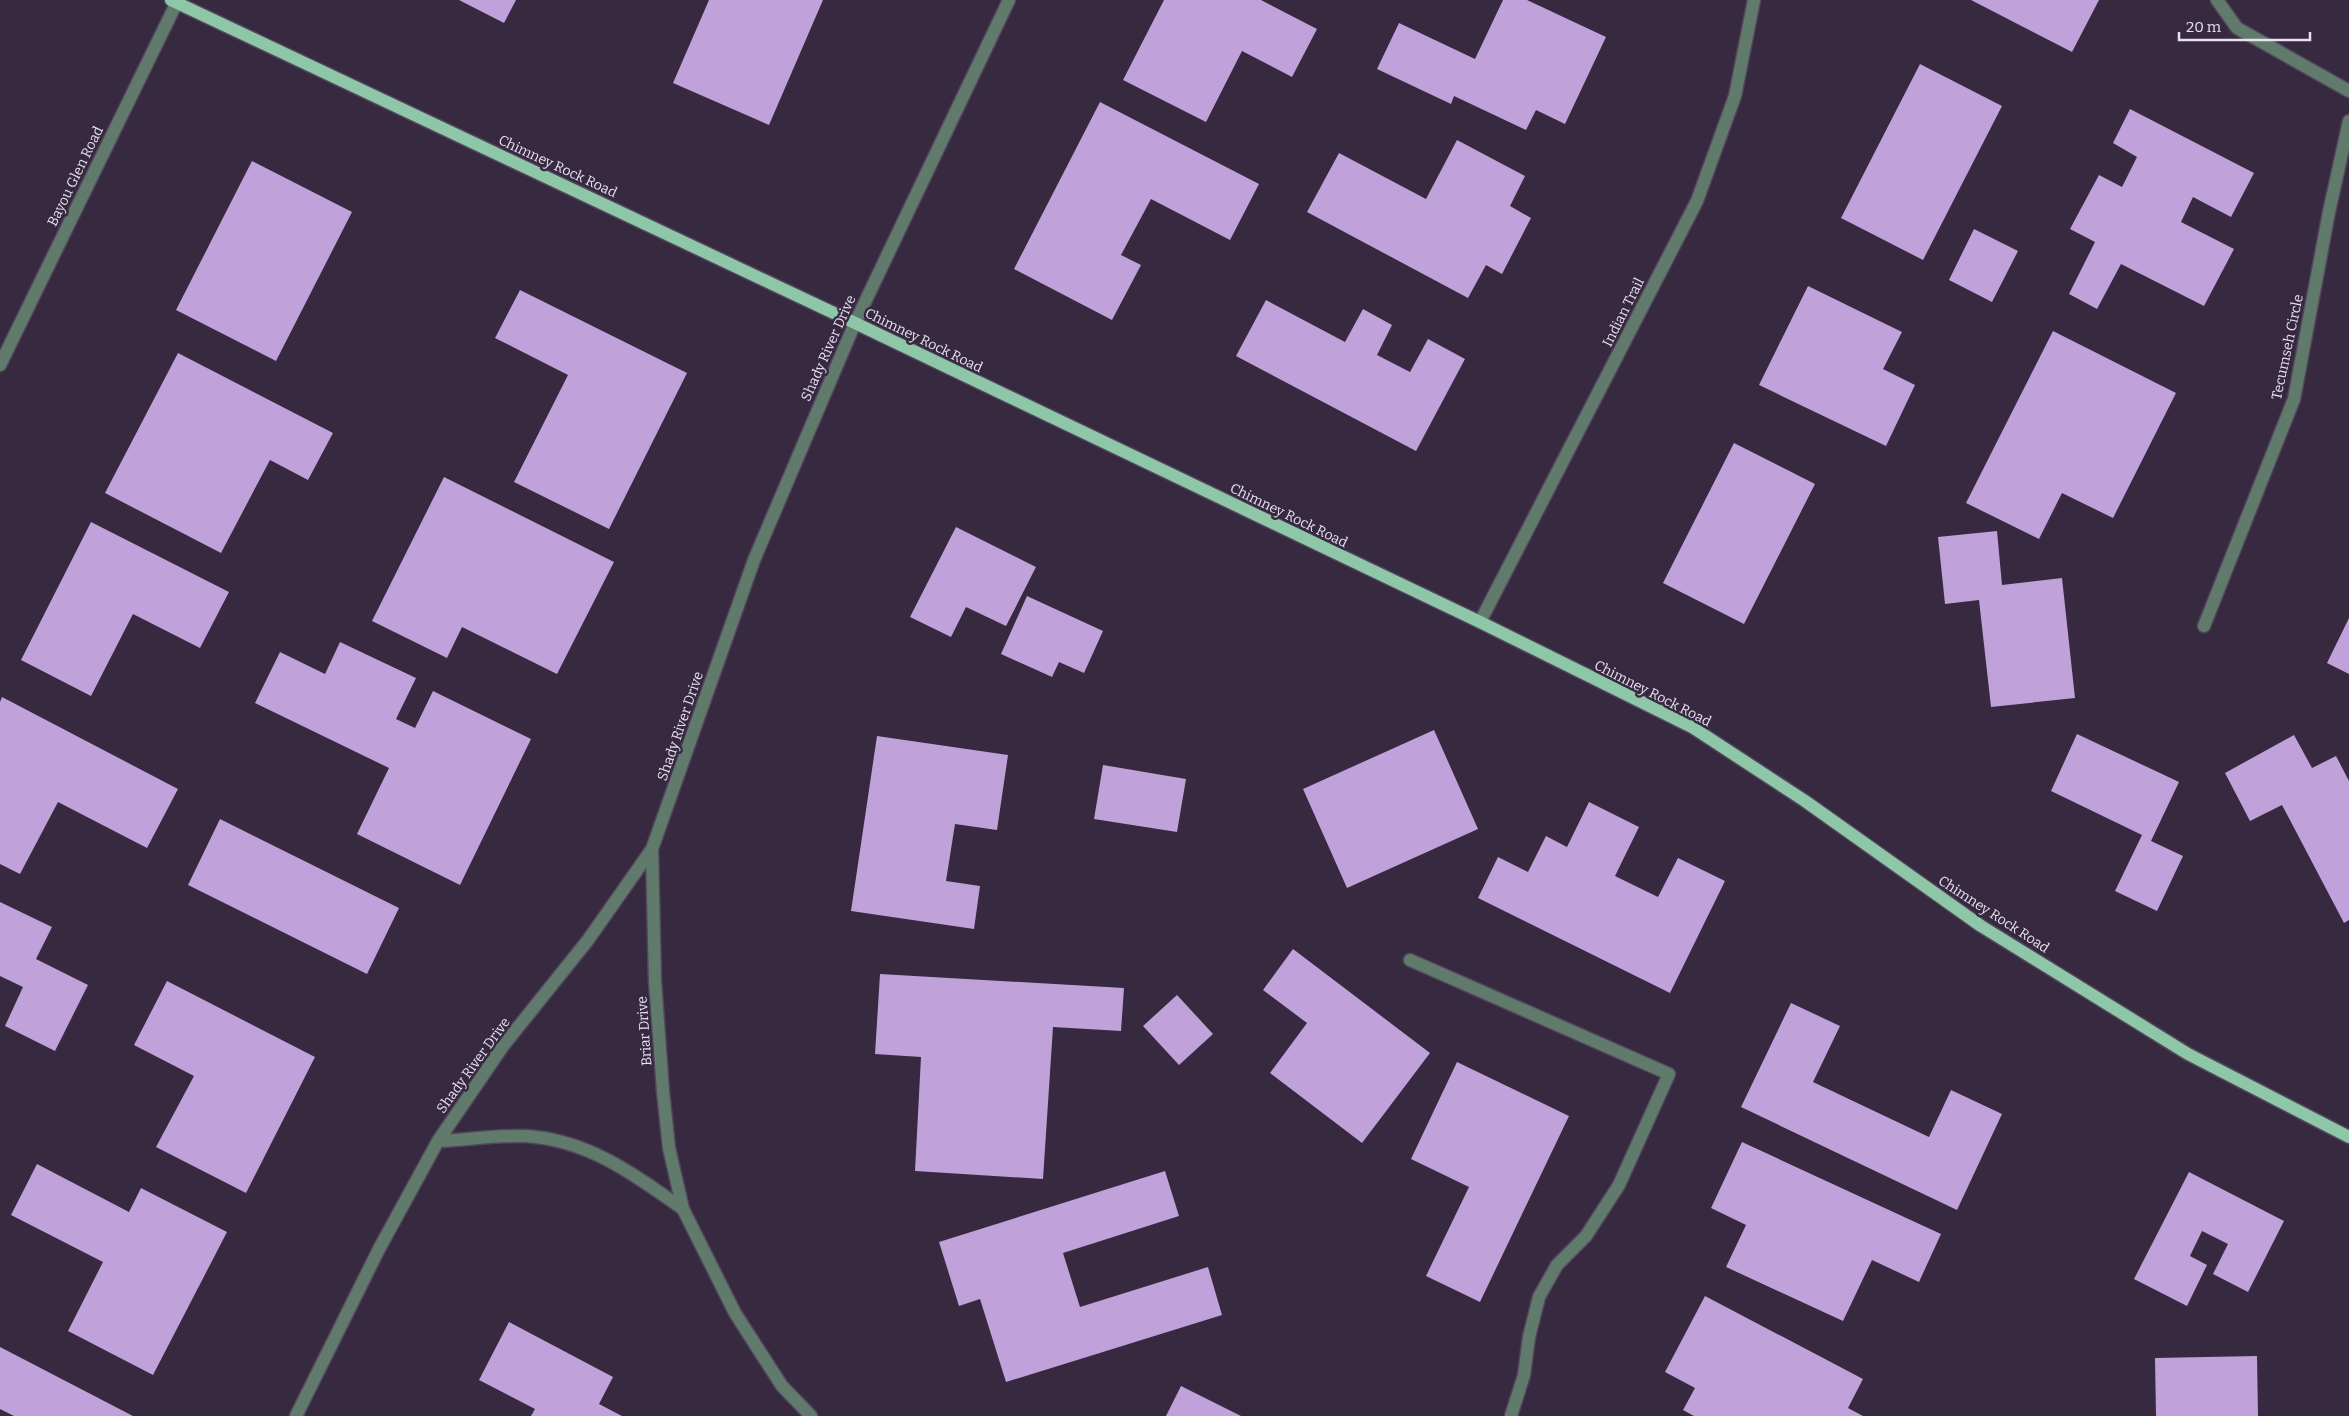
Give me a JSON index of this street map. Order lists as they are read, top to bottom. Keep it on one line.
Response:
{"streets":{"main road":["Chimney Rock Road"],"street":["Bayou Glen Road","Indian Trail","Tecumseh Circle","Shady River Drive","Briar Drive"]},"crossings":[["Chimney Rock Road","Bayou Glen Road"],["Chimney Rock Road","Indian Trail"],["Chimney Rock Road","Shady River Drive"],["Shady River Drive","Briar Drive"]],"scale_bar":"20 m"}
